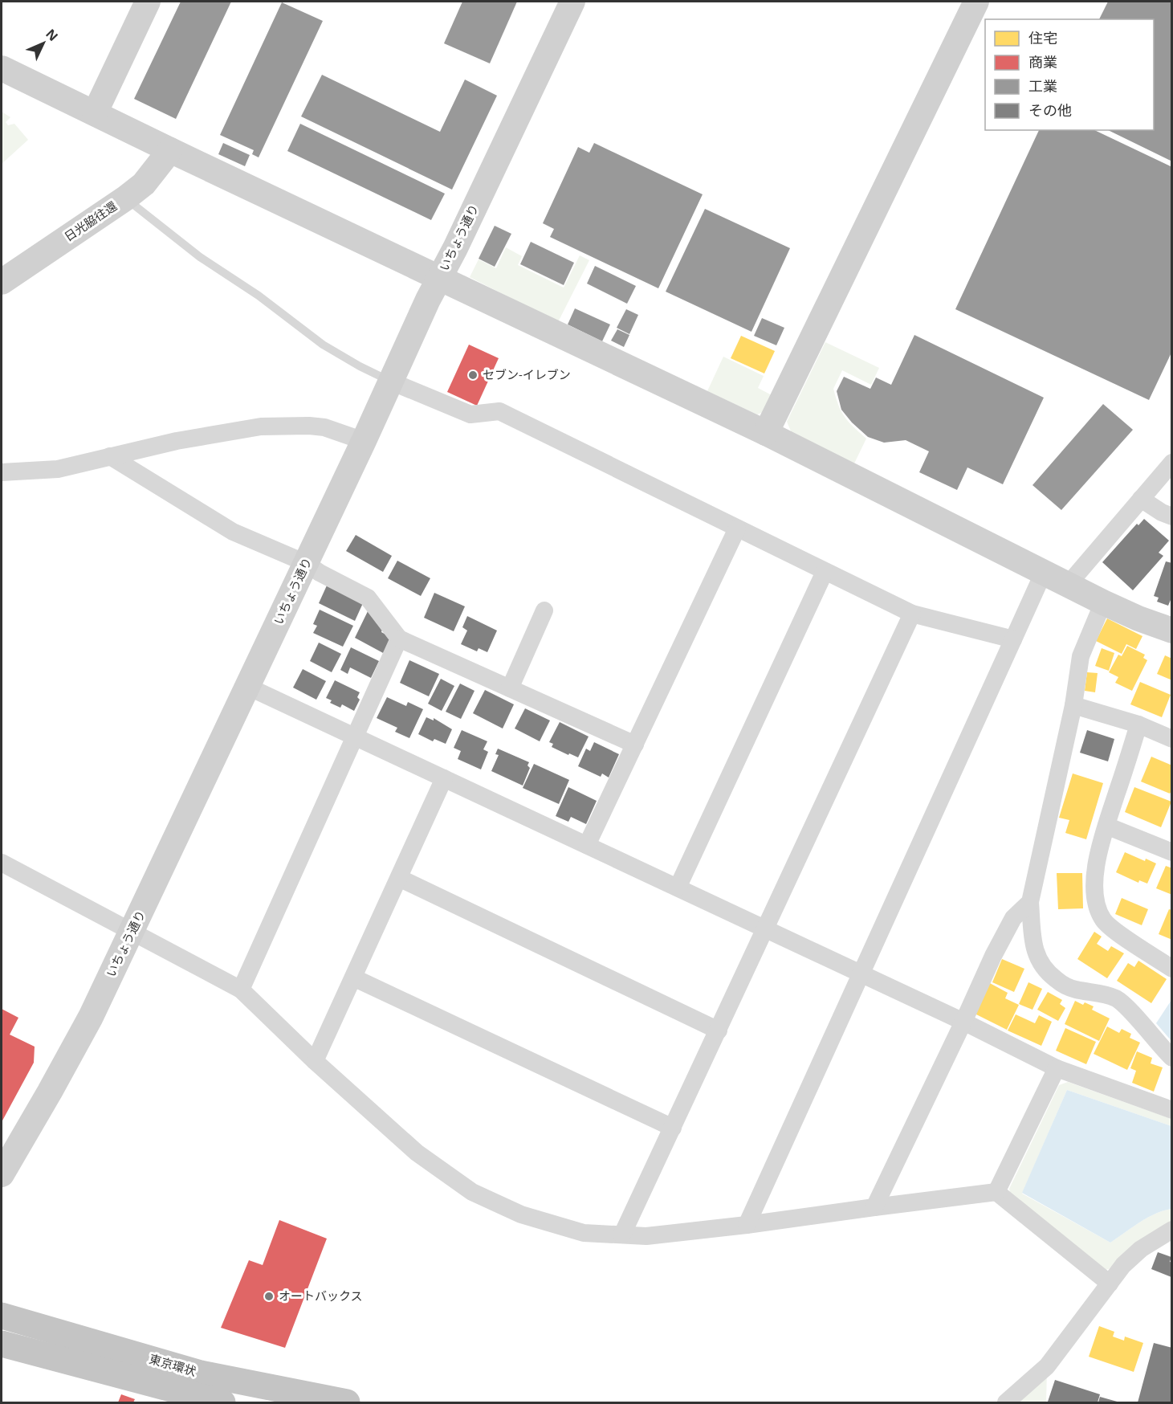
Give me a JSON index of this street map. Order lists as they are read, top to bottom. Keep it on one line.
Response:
{"streets":{"highway":["東京環状"],"street":["日光脇往還","いちょう通り"]},"places":["セブン-イレブン","オートバックス"],"legend":["住宅","商業","工業","その他"],"north":"top right"}
